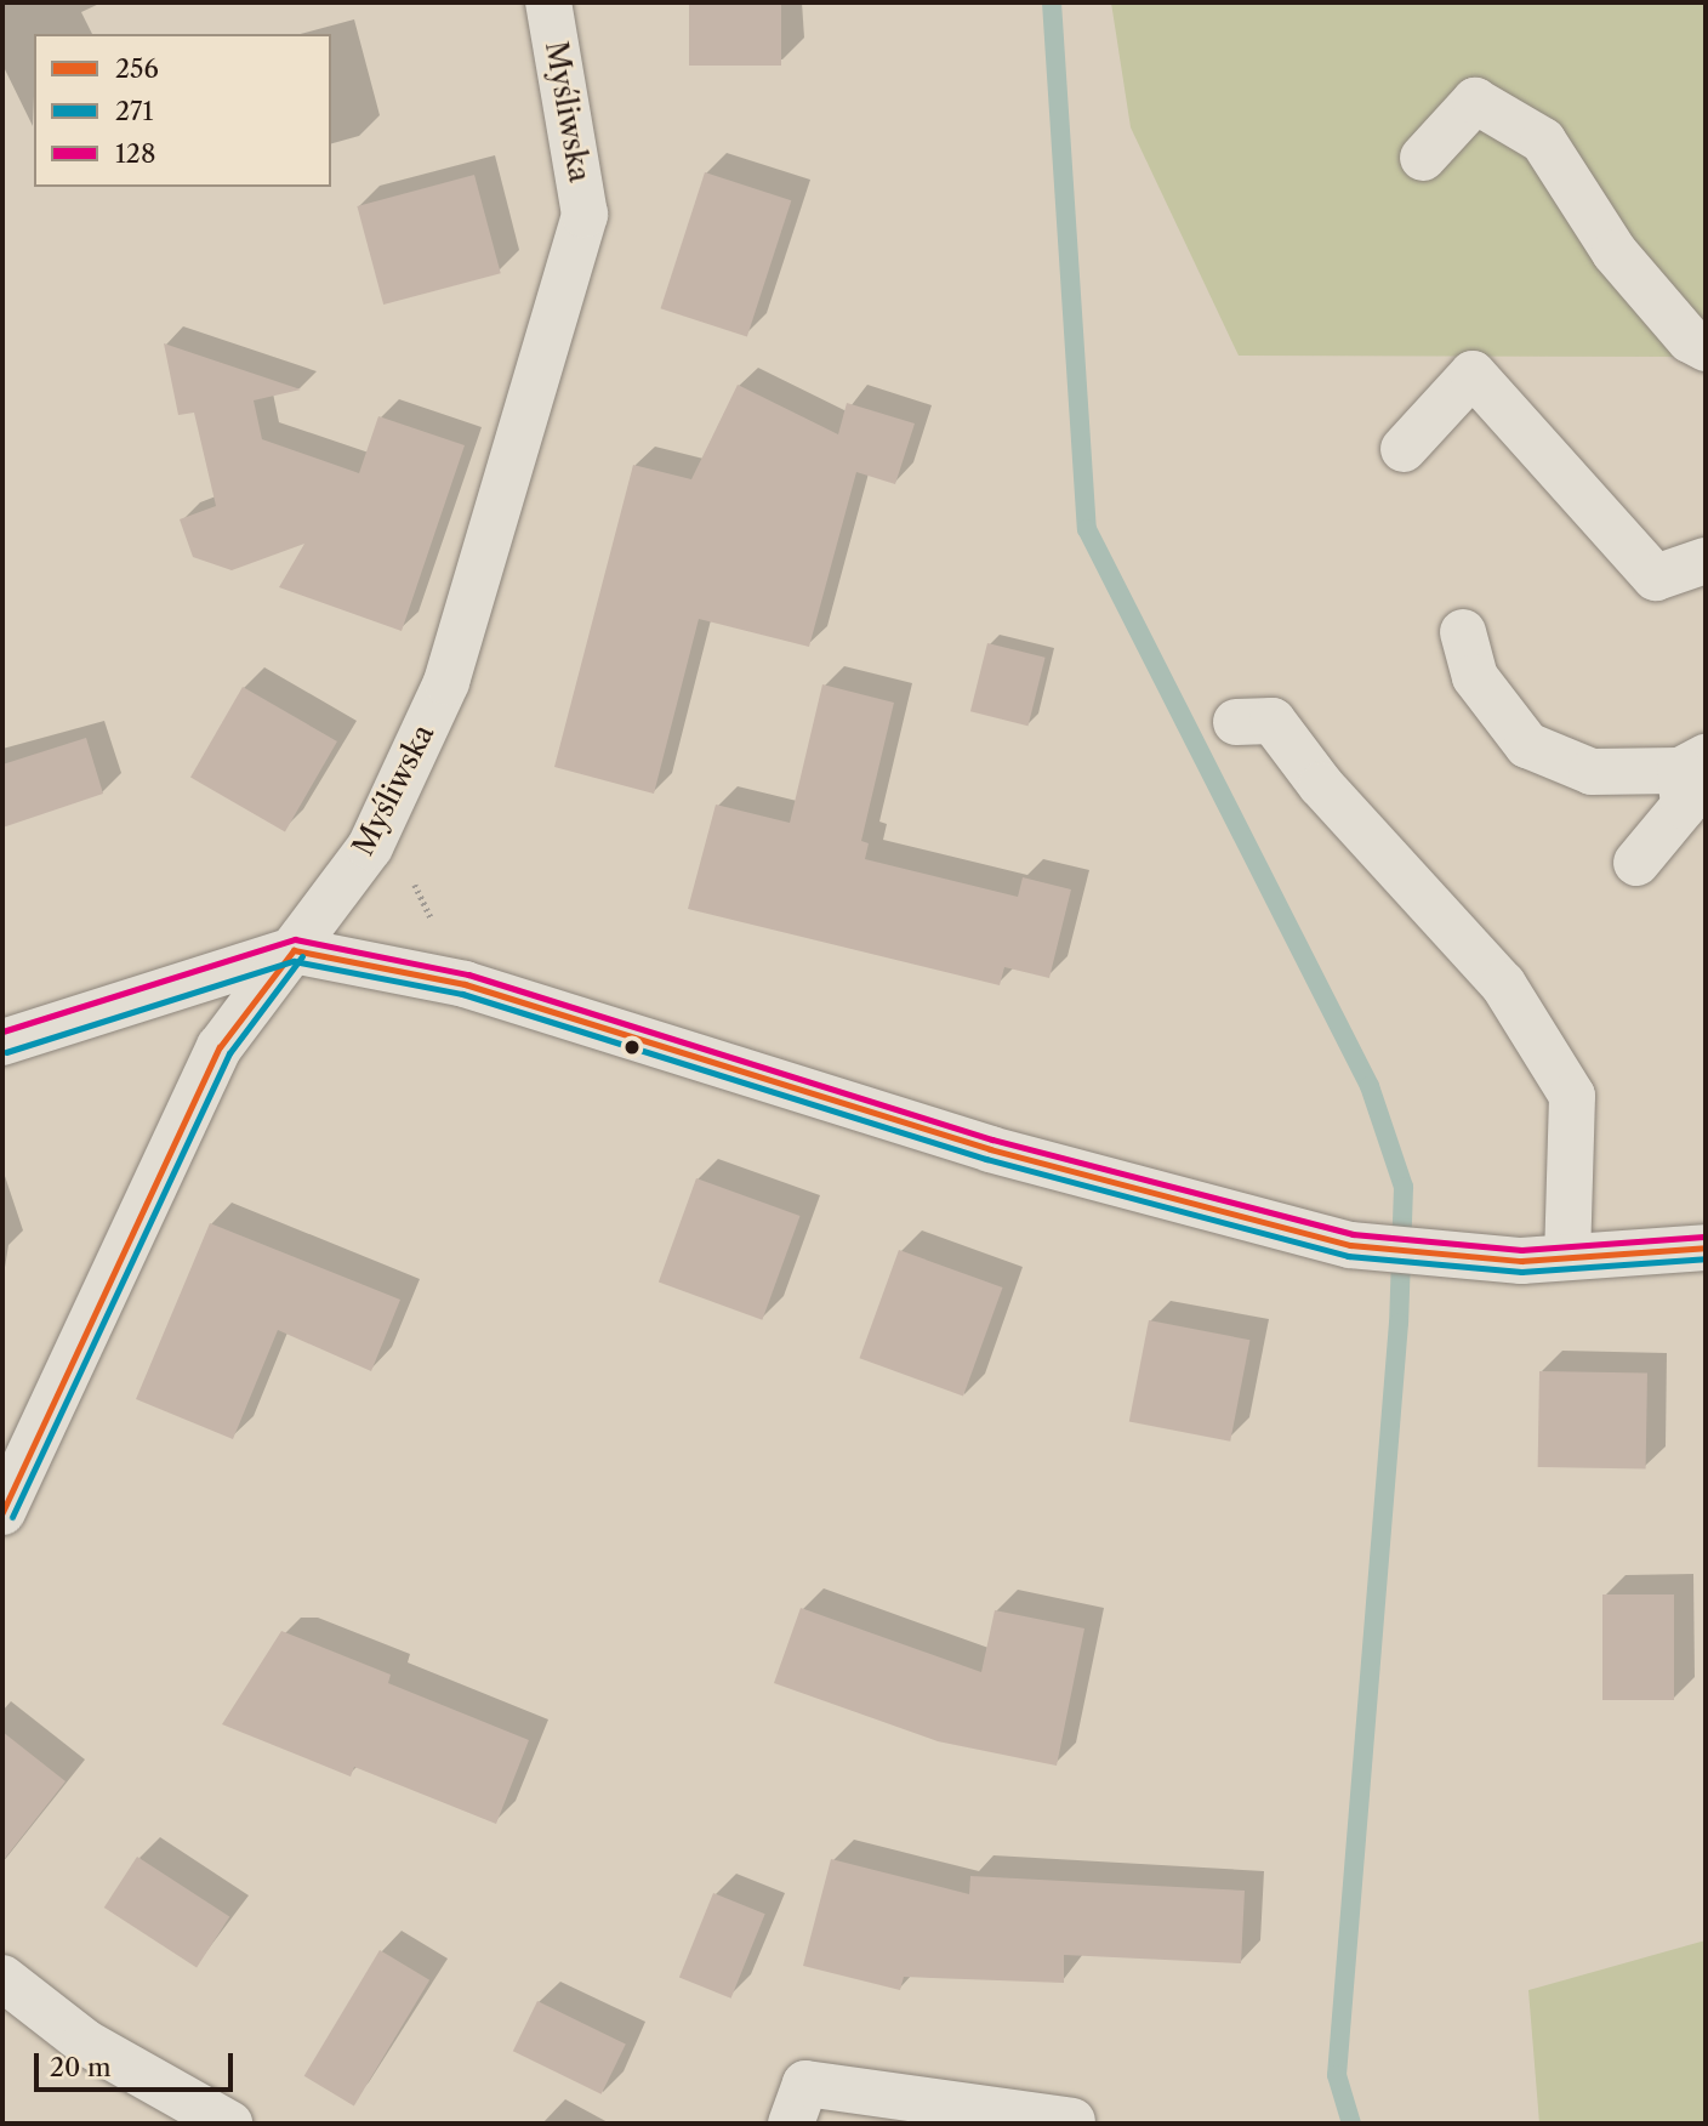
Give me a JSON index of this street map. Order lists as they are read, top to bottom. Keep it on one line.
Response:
{"streets":{"street":["Myśliwska"]},"lines":["transit line 128","transit line 256","transit line 271"],"legend":["256","271","128"],"scale_bar":"20 m"}
